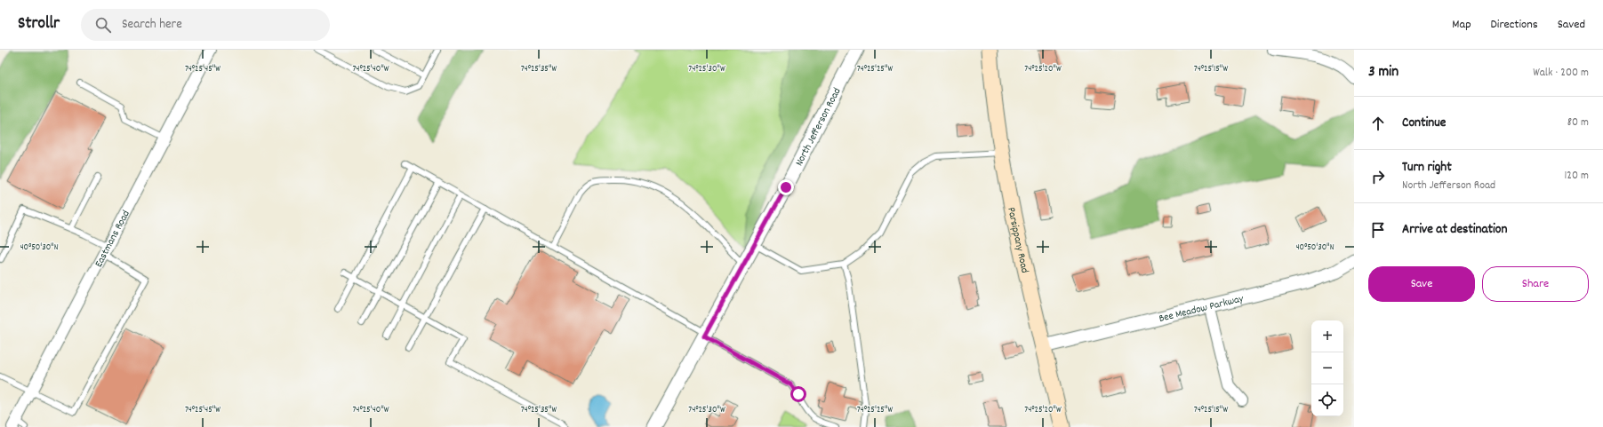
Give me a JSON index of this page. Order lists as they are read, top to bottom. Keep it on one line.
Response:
{"streets":{"main road":["Parsippany Road"],"street":["North Jefferson Road","Eastmans Road","Bee Meadow Parkway"]},"crossings":[["Parsippany Road","Bee Meadow Parkway"]],"page":{"header":"Strollr","search":"Search here","nav":["Map","Directions","Saved"],"heading":["3 min","Walk · 200 m"],"list":[["Continue","80 m"],["Turn right","North Jefferson Road","120 m"],"Arrive at destination"],"buttons":["Save","Share"],"map_buttons":["+","−"]},"coordinates":["74°25'45\"W","74°25'40\"W","74°25'35\"W","74°25'30\"W","74°25'25\"W","74°25'20\"W","74°25'15\"W","40°50'30\"N"]}
